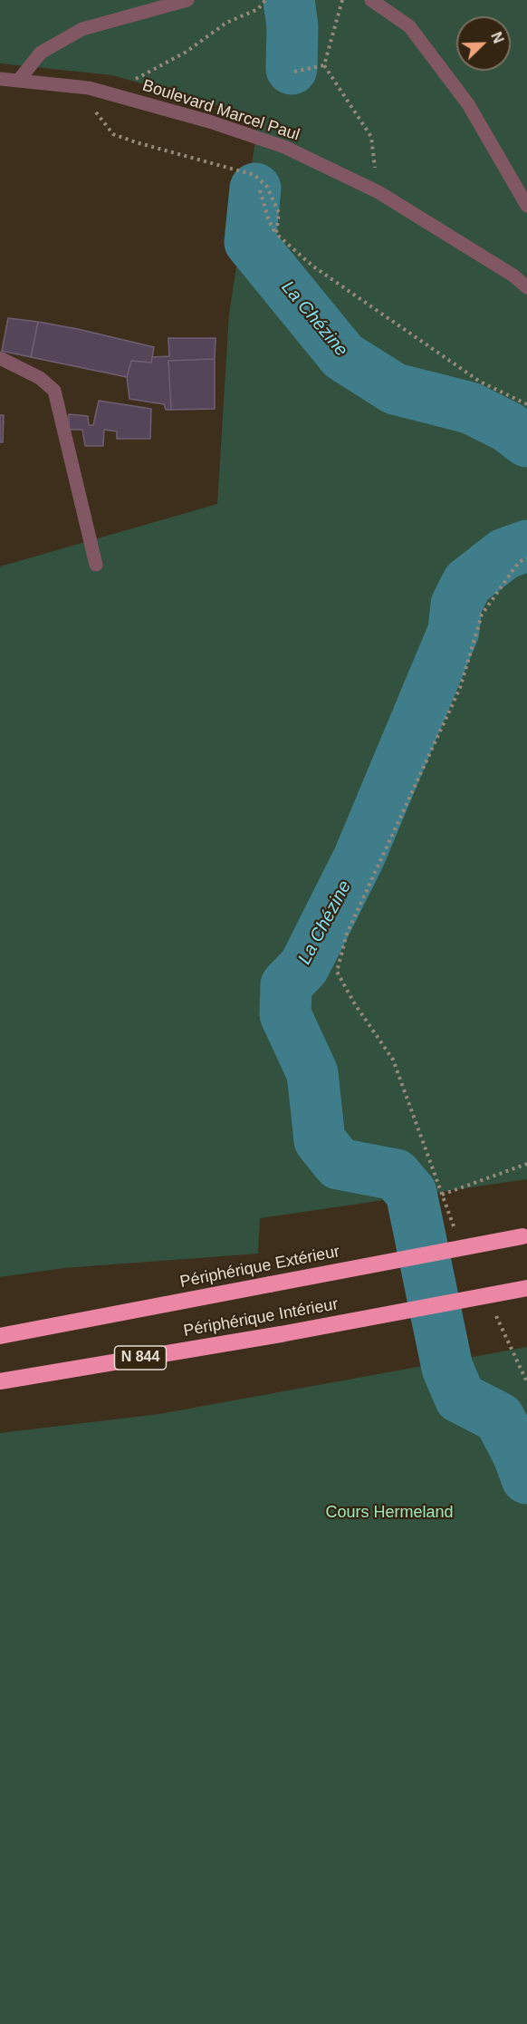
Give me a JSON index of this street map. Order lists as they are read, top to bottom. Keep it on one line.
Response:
{"streets":{"highway":["Périphérique Extérieur","Périphérique Intérieur","N 844"],"street":["Boulevard Marcel Paul"]},"water":["La Chézine"],"parks":["Cours Hermeland"],"north":"top right"}
